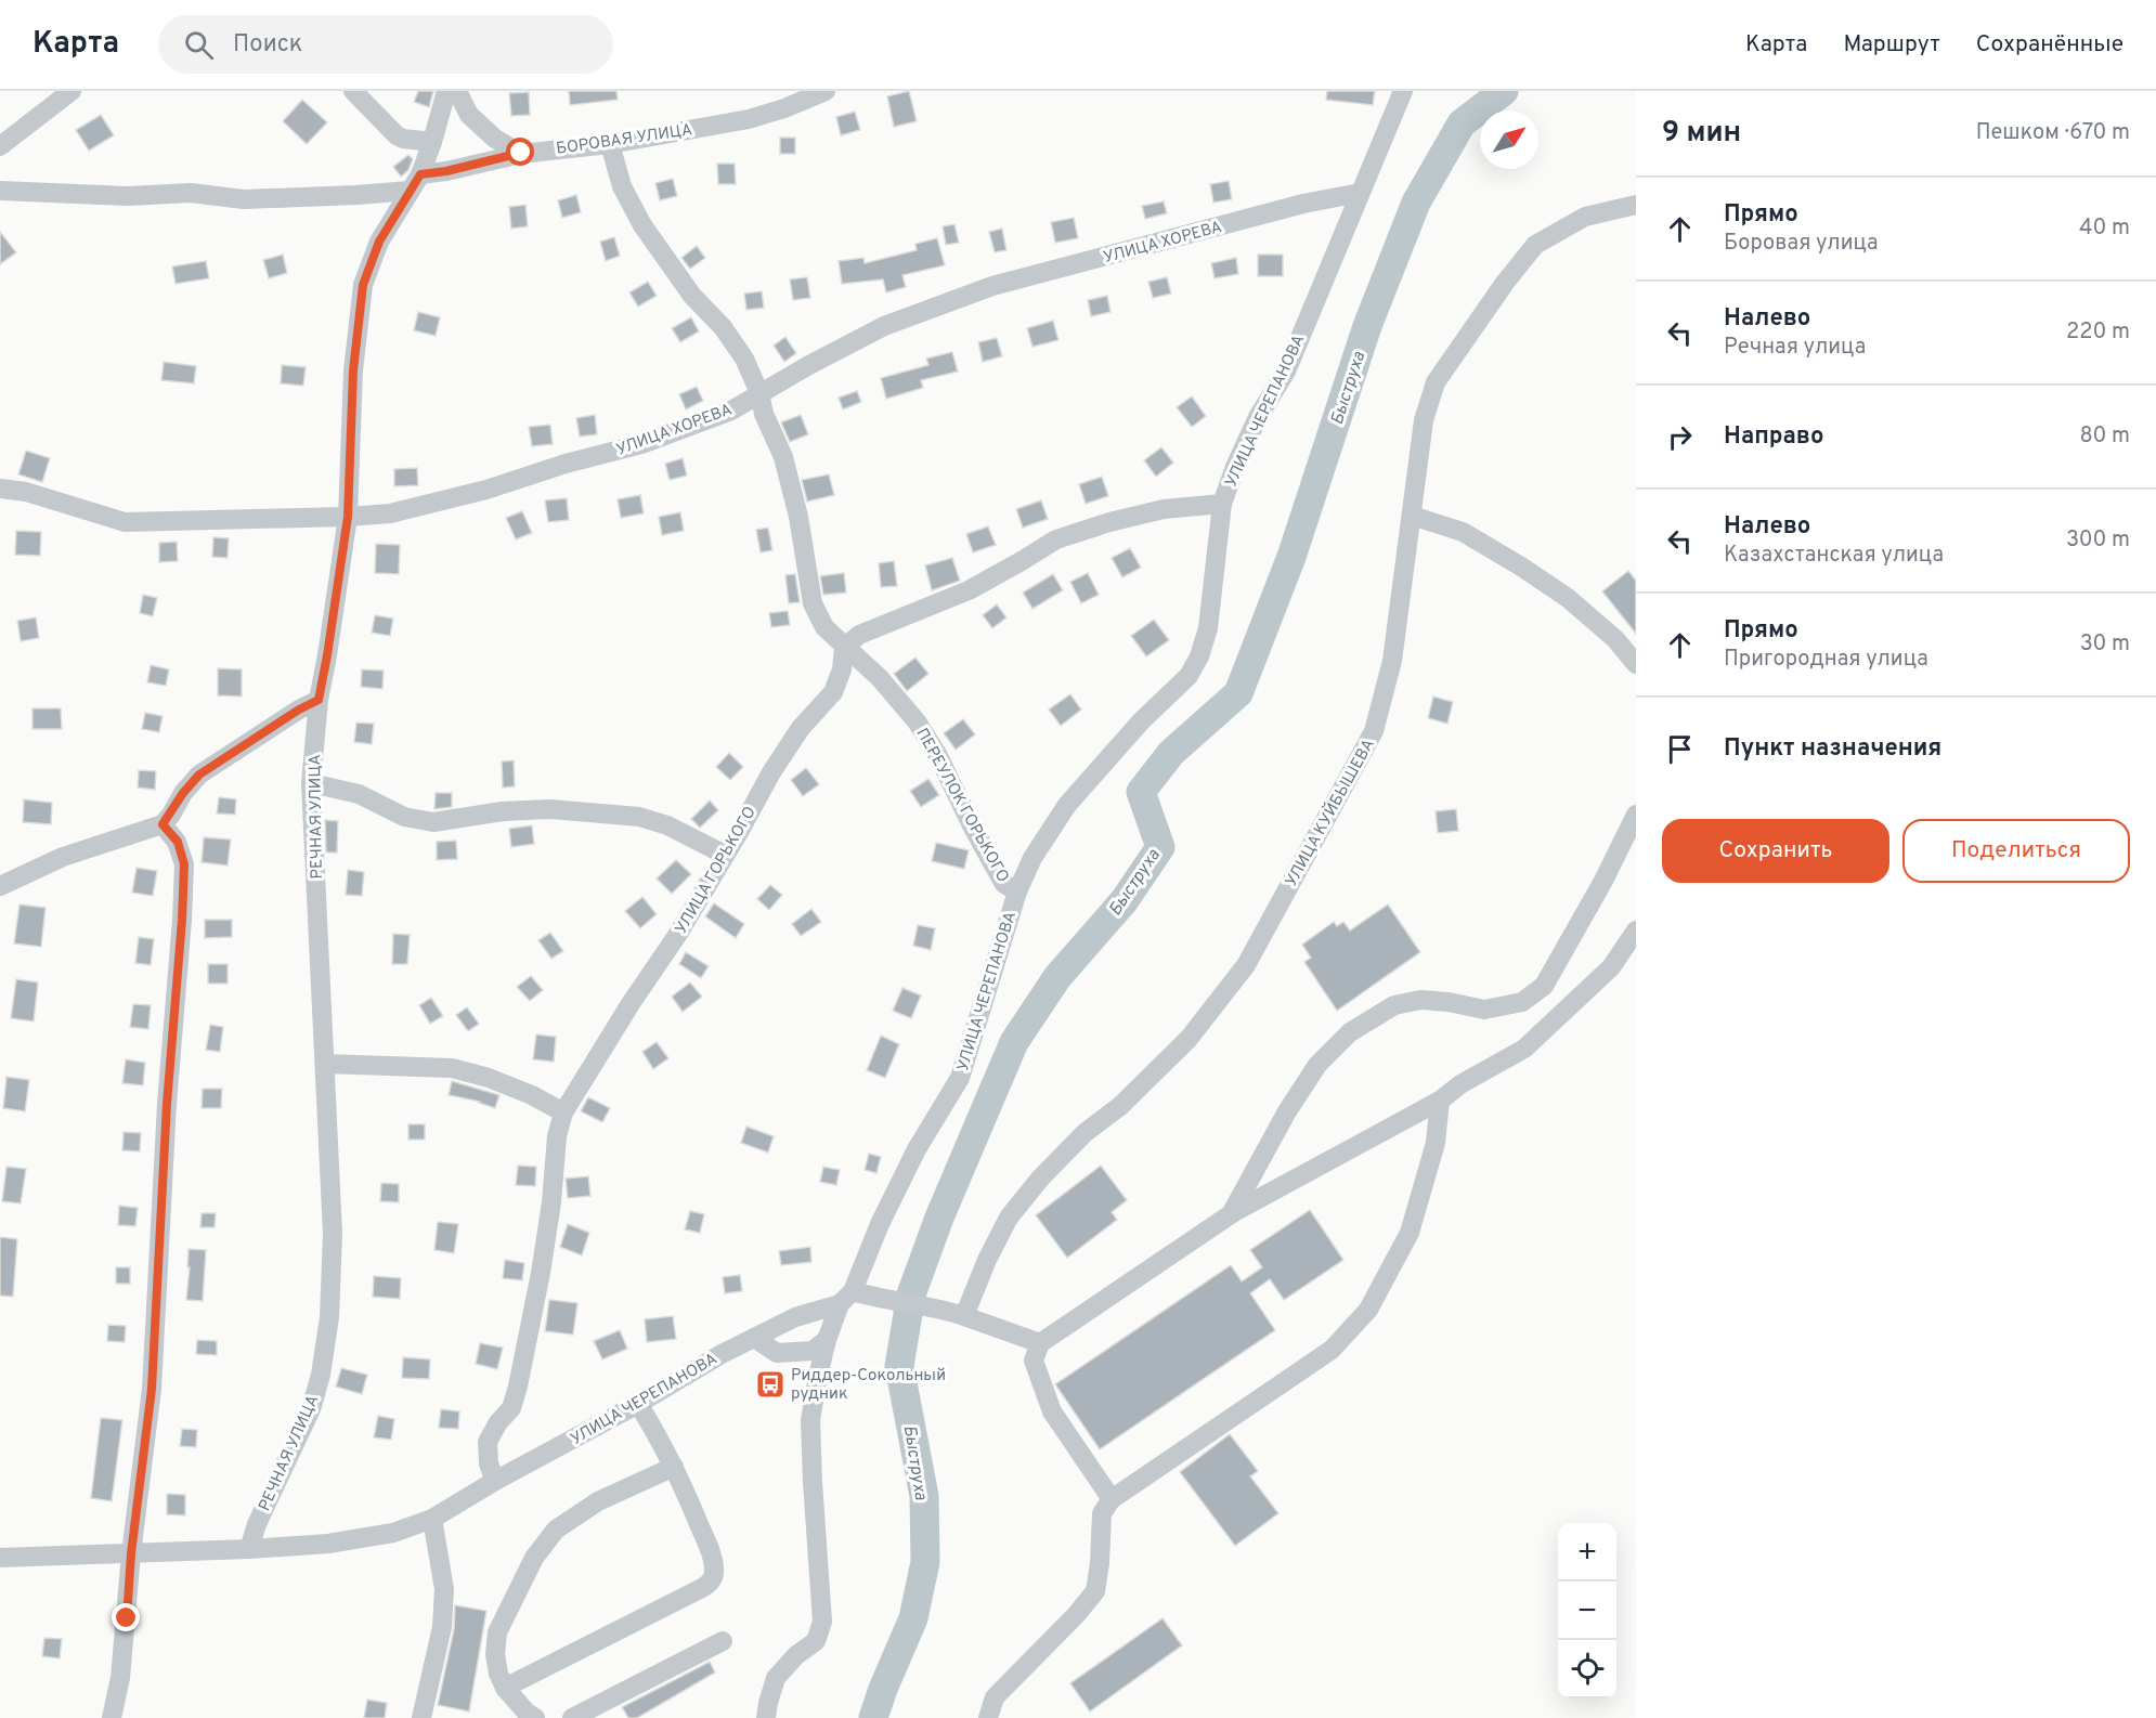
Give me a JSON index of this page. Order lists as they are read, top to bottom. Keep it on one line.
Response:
{"streets":{"street":["БОРОВАЯ УЛИЦА","УЛИЦА ХОРЕВА","УЛИЦА ЧЕРЕПАНОВА","ПЕРЕУЛОК ГОРЬКОГО","УЛИЦА КУЙБЫШЕВА","РЕЧНАЯ УЛИЦА","УЛИЦА ГОРЬКОГО"]},"crossings":[["БОРОВАЯ УЛИЦА","ПЕРЕУЛОК ГОРЬКОГО"],["БОРОВАЯ УЛИЦА","РЕЧНАЯ УЛИЦА"],["УЛИЦА ХОРЕВА","УЛИЦА ЧЕРЕПАНОВА"],["УЛИЦА ХОРЕВА","ПЕРЕУЛОК ГОРЬКОГО"],["УЛИЦА ХОРЕВА","РЕЧНАЯ УЛИЦА"],["УЛИЦА ЧЕРЕПАНОВА","ПЕРЕУЛОК ГОРЬКОГО"],["УЛИЦА ЧЕРЕПАНОВА","РЕЧНАЯ УЛИЦА"],["УЛИЦА ЧЕРЕПАНОВА","УЛИЦА ГОРЬКОГО"],["ПЕРЕУЛОК ГОРЬКОГО","УЛИЦА ГОРЬКОГО"]],"water":["Быструха"],"places":{"bus stop":["Риддер-Сокольный рудник"]},"north":"top right","page":{"header":"Карта","search":"Поиск","nav":["Карта","Маршрут","Сохранённые"],"heading":["9 мин","Пешком · 670 m"],"list":[["Прямо","Боровая улица","40 m"],["Налево","Речная улица","220 m"],["Направо","80 m"],["Налево","Казахстанская улица","300 m"],["Прямо","Пригородная улица","30 m"],"Пункт назначения"],"buttons":["Сохранить","Поделиться"],"map_buttons":["+","−"]}}
